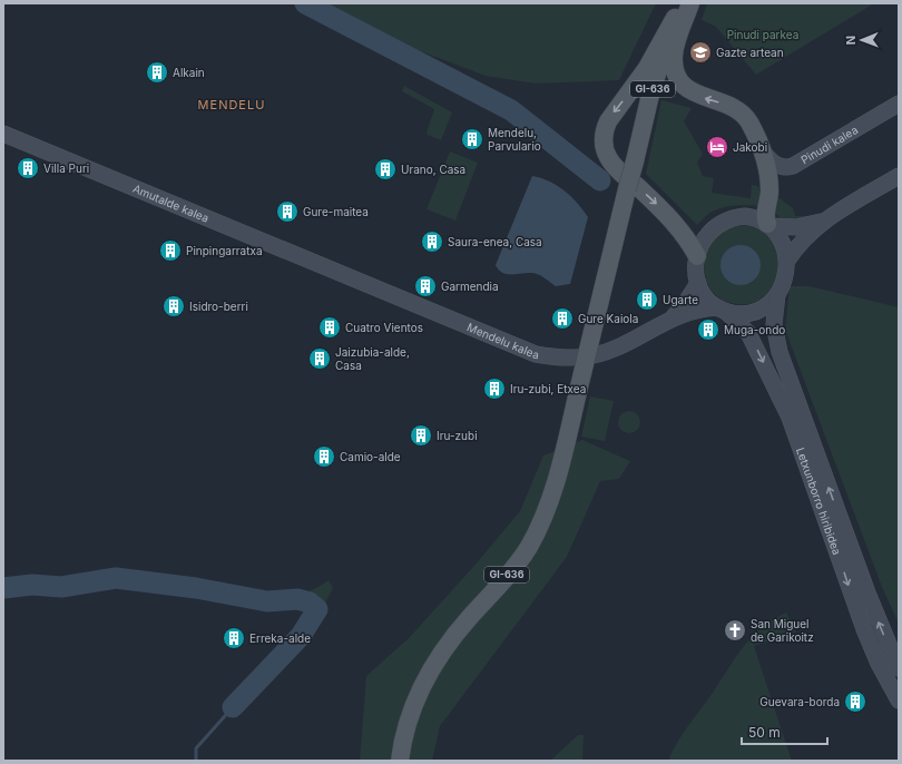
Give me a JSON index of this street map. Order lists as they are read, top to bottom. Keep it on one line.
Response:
{"streets":{"main road":["GI-636","Pinudi kalea","Amutalde kalea","Mendelu kalea","Letxunborro hiribidea"]},"crossings":[["Amutalde kalea","Mendelu kalea"],["Mendelu kalea","Letxunborro hiribidea"]],"districts":["MENDELU"],"parks":["Pinudi parkea"],"places":{"school or university":["Gazte artean"],"building":["Alkain","Mendelu, Parvulario","Villa Puri","Urano, Casa","Gure-maitea","Saura-enea, Casa","Pinpingarratxa","Garmendia","Ugarte","Isidro-berri","Gure Kaiola","Cuatro Vientos","Muga-ondo","Jaizubia-alde, Casa","Iru-zubi, Etxea","Iru-zubi","Camio-alde","Erreka-alde","Guevara-borda"],"hotel":["Jakobi"],"church":["San Miguel de Garikoitz"]},"scale_bar":"50 m","north":"left"}
